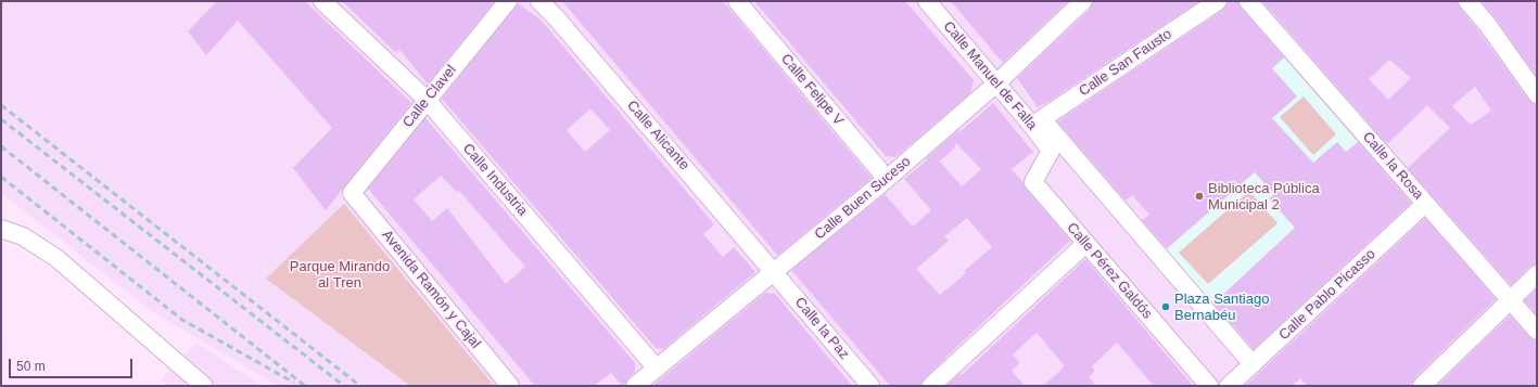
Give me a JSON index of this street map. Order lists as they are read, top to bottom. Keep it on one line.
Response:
{"streets":{"street":["Calle San Fausto","Calle Manuel de Falla","Calle Felipe V","Calle Clavel","Calle Alicante","Calle la Rosa","Calle Industria","Calle Buen Suceso","Calle Pérez Galdós","Avenida Ramón y Cajal","Calle Pablo Picasso","Calle la Paz"]},"crossings":[["Calle San Fausto","Calle Manuel de Falla"],["Calle Manuel de Falla","Calle Buen Suceso"],["Calle Manuel de Falla","Calle Pérez Galdós"],["Calle Felipe V","Calle Buen Suceso"],["Calle Clavel","Calle Industria"],["Calle Clavel","Avenida Ramón y Cajal"],["Calle Alicante","Calle Buen Suceso"],["Calle Alicante","Calle la Paz"],["Calle la Rosa","Calle Pablo Picasso"],["Calle Industria","Calle Buen Suceso"],["Calle Buen Suceso","Calle la Paz"]],"parks":["Parque Mirando al Tren"],"places":["Biblioteca Pública Municipal 2","Plaza Santiago Bernabéu"],"scale_bar":"50 m"}
